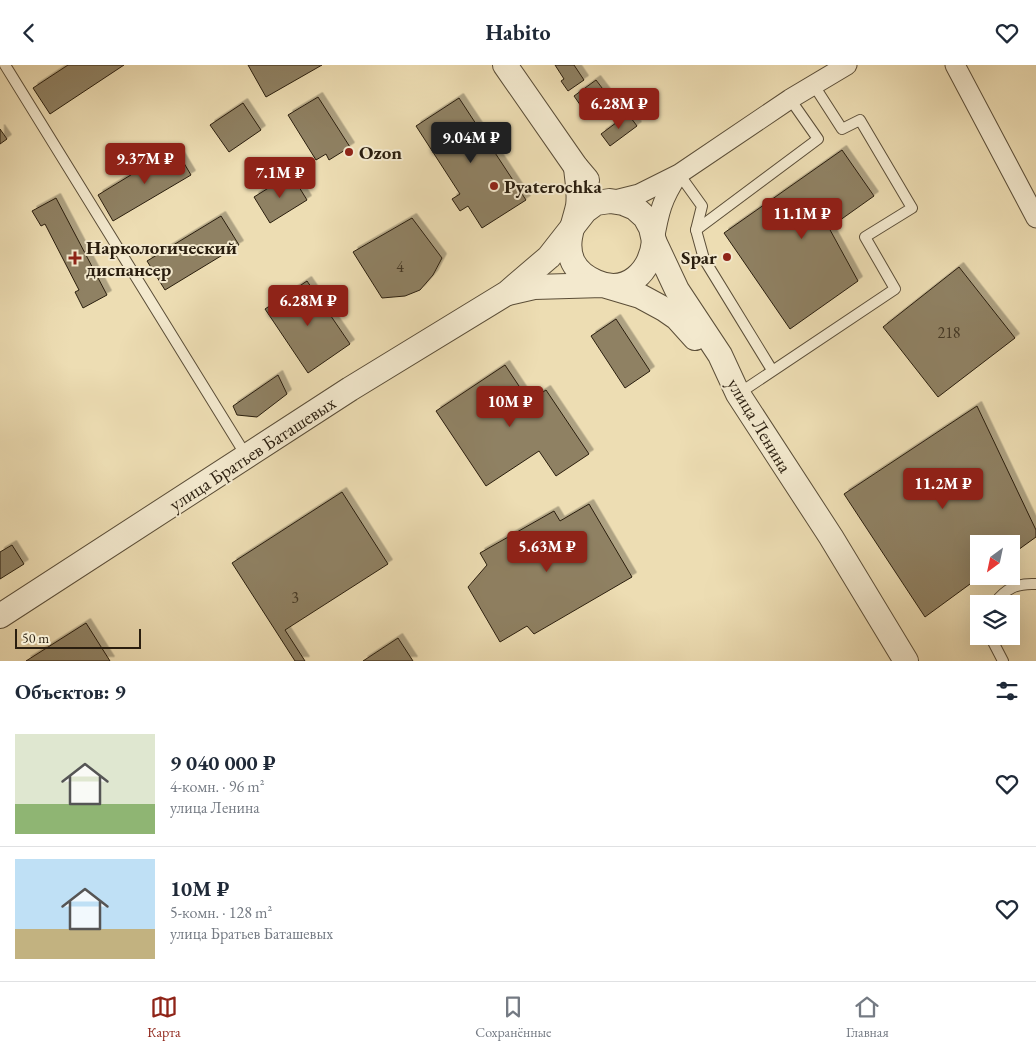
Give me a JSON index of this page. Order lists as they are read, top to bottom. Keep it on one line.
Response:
{"streets":{"street":["улица Ленина","улица Братьев Баташевых"]},"crossings":[["улица Ленина","улица Братьев Баташевых"]],"places":{"other":["Ozon","Pyaterochka","Spar"],"health":["Наркологический диспансер"]},"house_numbers":["4","218","3"],"scale_bar":"50 m","north":"bottom left","page":{"header":"Habito","price":["6.28M ₽","9.04M ₽","9.37M ₽","7.1M ₽","11.1M ₽","6.28M ₽","10M ₽","11.2M ₽","5.63M ₽"],"scale":"50 m","heading":"Объектов: 9","list":[{"name":"9 040 000 ₽","note":"4-комн. · 96 m² · улица Ленина"},{"name":"10M ₽","note":"5-комн. · 128 m² · улица Братьев Баташевых"}],"tabs":["Карта","Сохранённые","Главная"]}}
